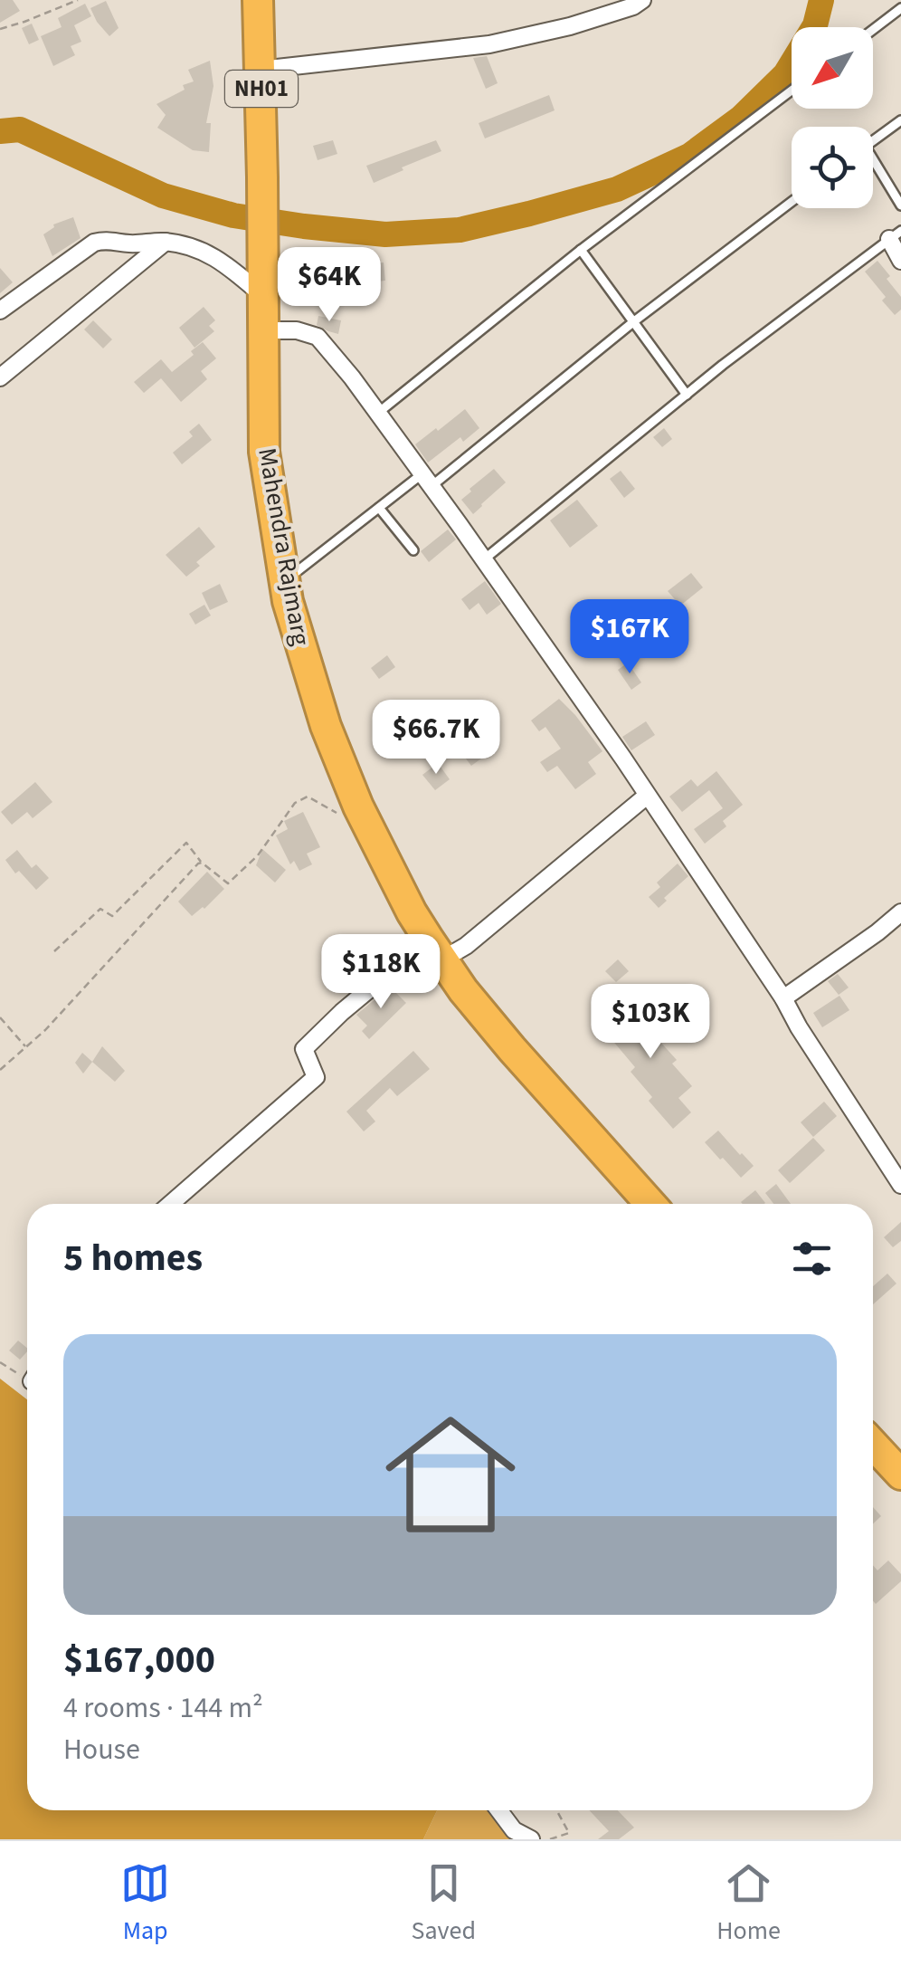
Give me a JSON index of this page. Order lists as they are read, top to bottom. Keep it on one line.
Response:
{"streets":{"highway":["NH01","Mahendra Rajmarg"]},"crossings":[["NH01","Mahendra Rajmarg"]],"north":"bottom left","page":{"price":["$64K","$167K","$66.7K","$118K","$103K"],"heading":"5 homes","list":[{"name":"$167,000","note":"4 rooms · 144 m² · House"}],"tabs":["Map","Saved","Home"]}}
